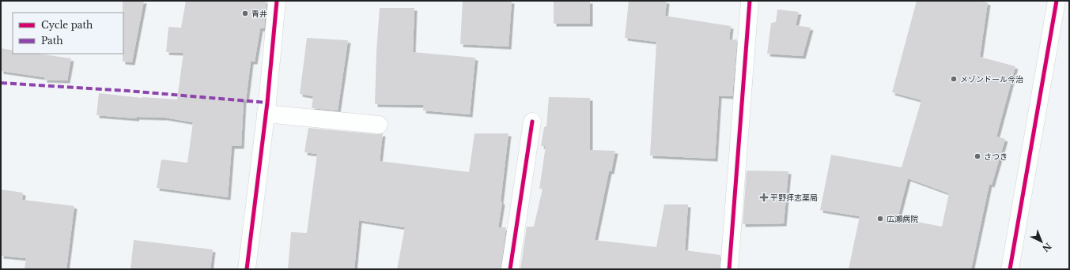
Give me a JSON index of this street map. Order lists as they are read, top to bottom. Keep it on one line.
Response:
{"places":{"other":["青井","メゾンドール今治","さつき","広瀬病院"],"health":["平野拝志薬局"]},"legend":["Cycle path","Path"],"north":"bottom right"}
